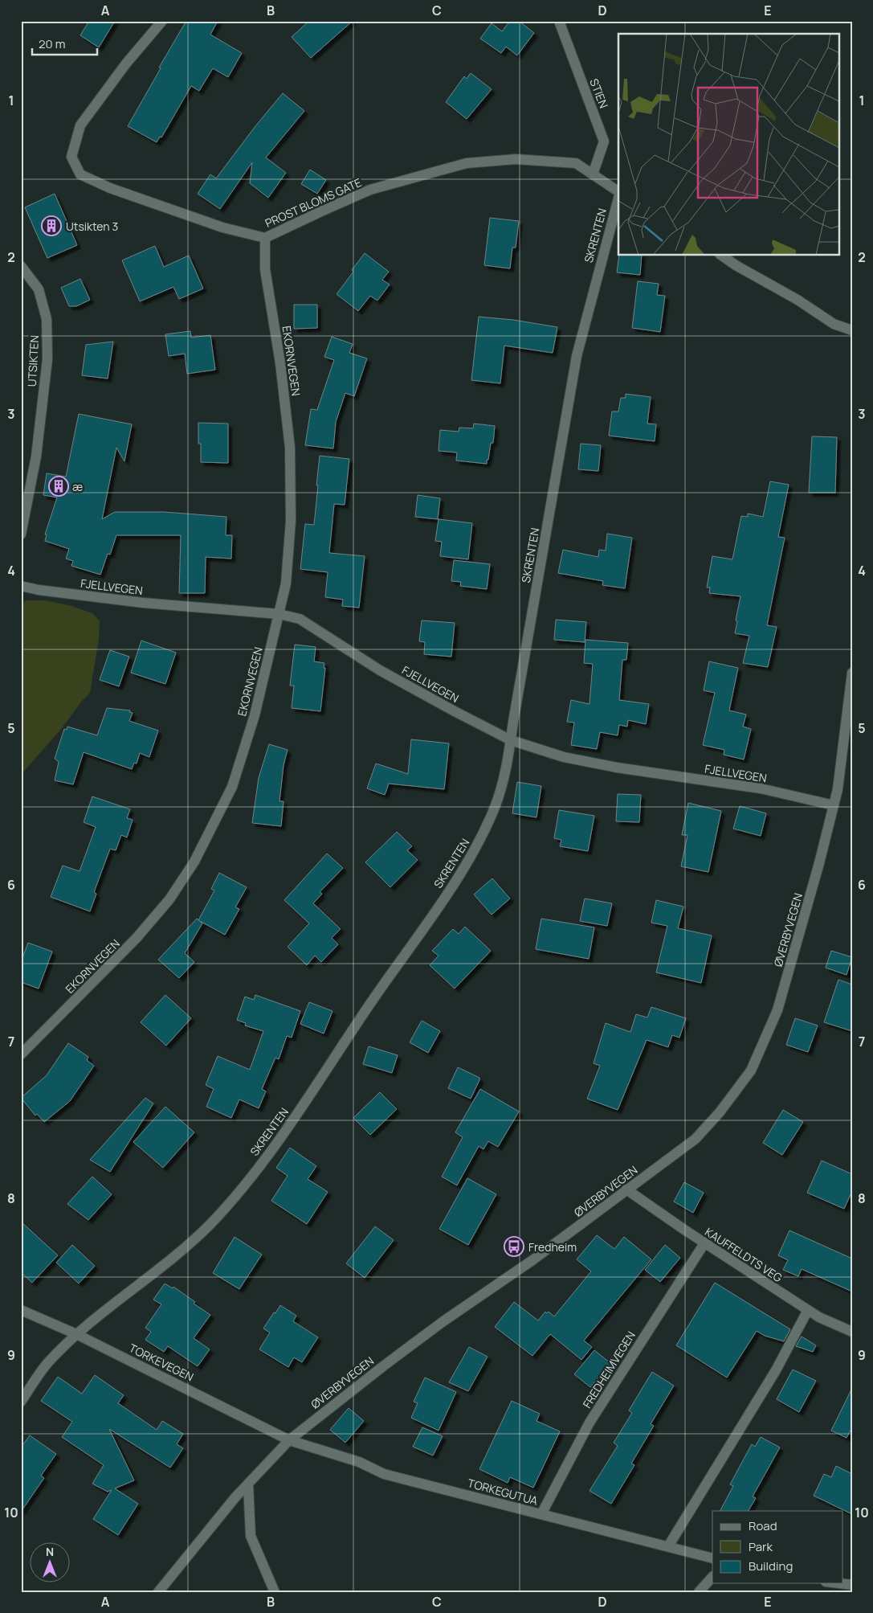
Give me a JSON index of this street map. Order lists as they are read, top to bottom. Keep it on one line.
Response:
{"streets":{"street":["STIEN","PROST BLOMS GATE","SKRENTEN","UTSIKTEN","EKORNVEGEN","FJELLVEGEN","ØVERBYVEGEN","KAUFFELDTS VEG","TORKEVEGEN","FREDHEIMVEGEN","TORKEGUTUA"]},"crossings":[["STIEN","PROST BLOMS GATE"],["PROST BLOMS GATE","EKORNVEGEN"],["SKRENTEN","FJELLVEGEN"],["SKRENTEN","TORKEVEGEN"],["EKORNVEGEN","FJELLVEGEN"],["FJELLVEGEN","ØVERBYVEGEN"],["ØVERBYVEGEN","KAUFFELDTS VEG"],["ØVERBYVEGEN","TORKEVEGEN"],["ØVERBYVEGEN","TORKEGUTUA"],["KAUFFELDTS VEG","FREDHEIMVEGEN"],["TORKEVEGEN","TORKEGUTUA"],["FREDHEIMVEGEN","TORKEGUTUA"]],"places":{"building":["Utsikten 3","æ"],"bus stop":["Fredheim"]},"legend":["Road","Park","Building"],"scale_bar":"20 m","north":"top","grid":{"columns":["A","B","C","D","E"],"rows":["1","2","3","4","5","6","7","8","9","10"]}}
